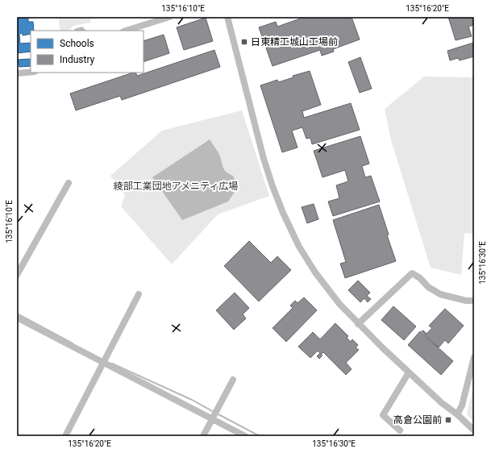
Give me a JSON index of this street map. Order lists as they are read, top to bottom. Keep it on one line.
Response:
{"parks":["綾部工業団地アメニティ広場"],"places":{"transit":["日東精工城山工場前","高倉公園前"]},"legend":["Schools","Industry"],"coordinates":["135°16'10\"E","135°16'20\"E","135°16'30\"E"]}
